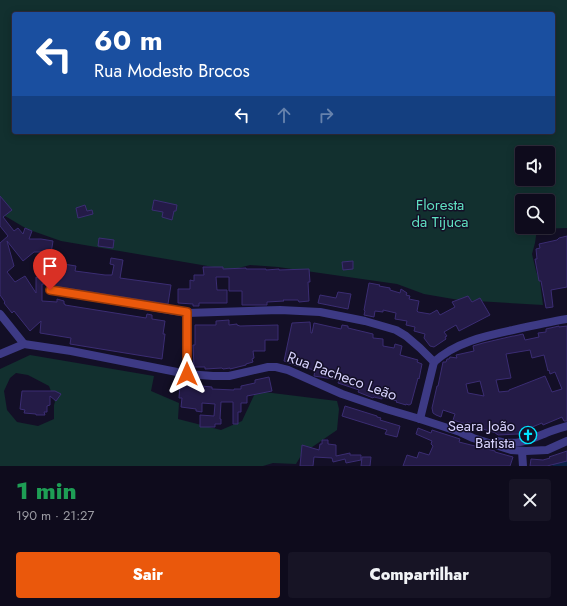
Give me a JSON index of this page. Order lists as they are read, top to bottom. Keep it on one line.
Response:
{"streets":{"street":["Rua Pacheco Leão"]},"parks":["Floresta da Tijuca"],"places":{"church":["Seara João Batista"]},"page":{"turn":["60 m","Rua Modesto Brocos"],"heading":["1 min","190 m · 21:27"],"buttons":["Sair","Compartilhar"]}}
